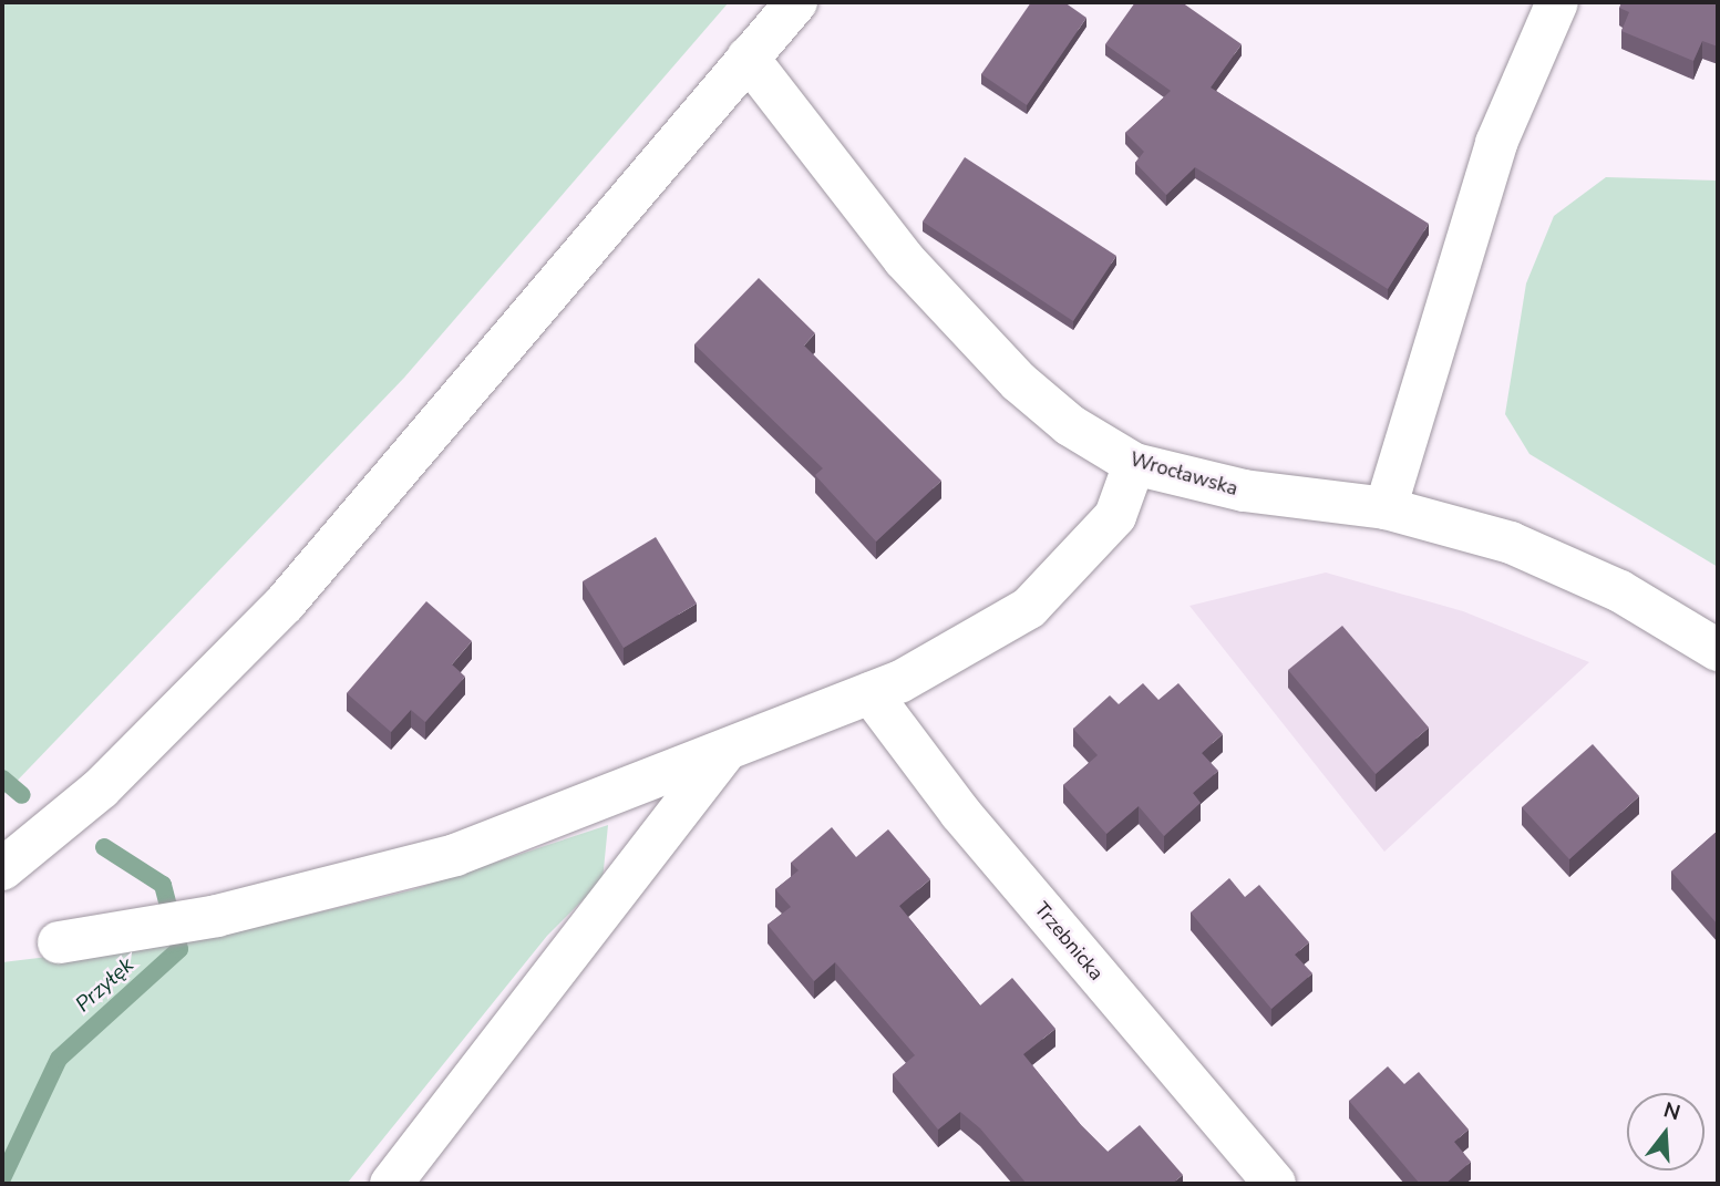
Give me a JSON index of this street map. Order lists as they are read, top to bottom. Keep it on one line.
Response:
{"streets":{"street":["Wrocławska","Trzebnicka"]},"water":["Przyłęk"],"north":"top"}
